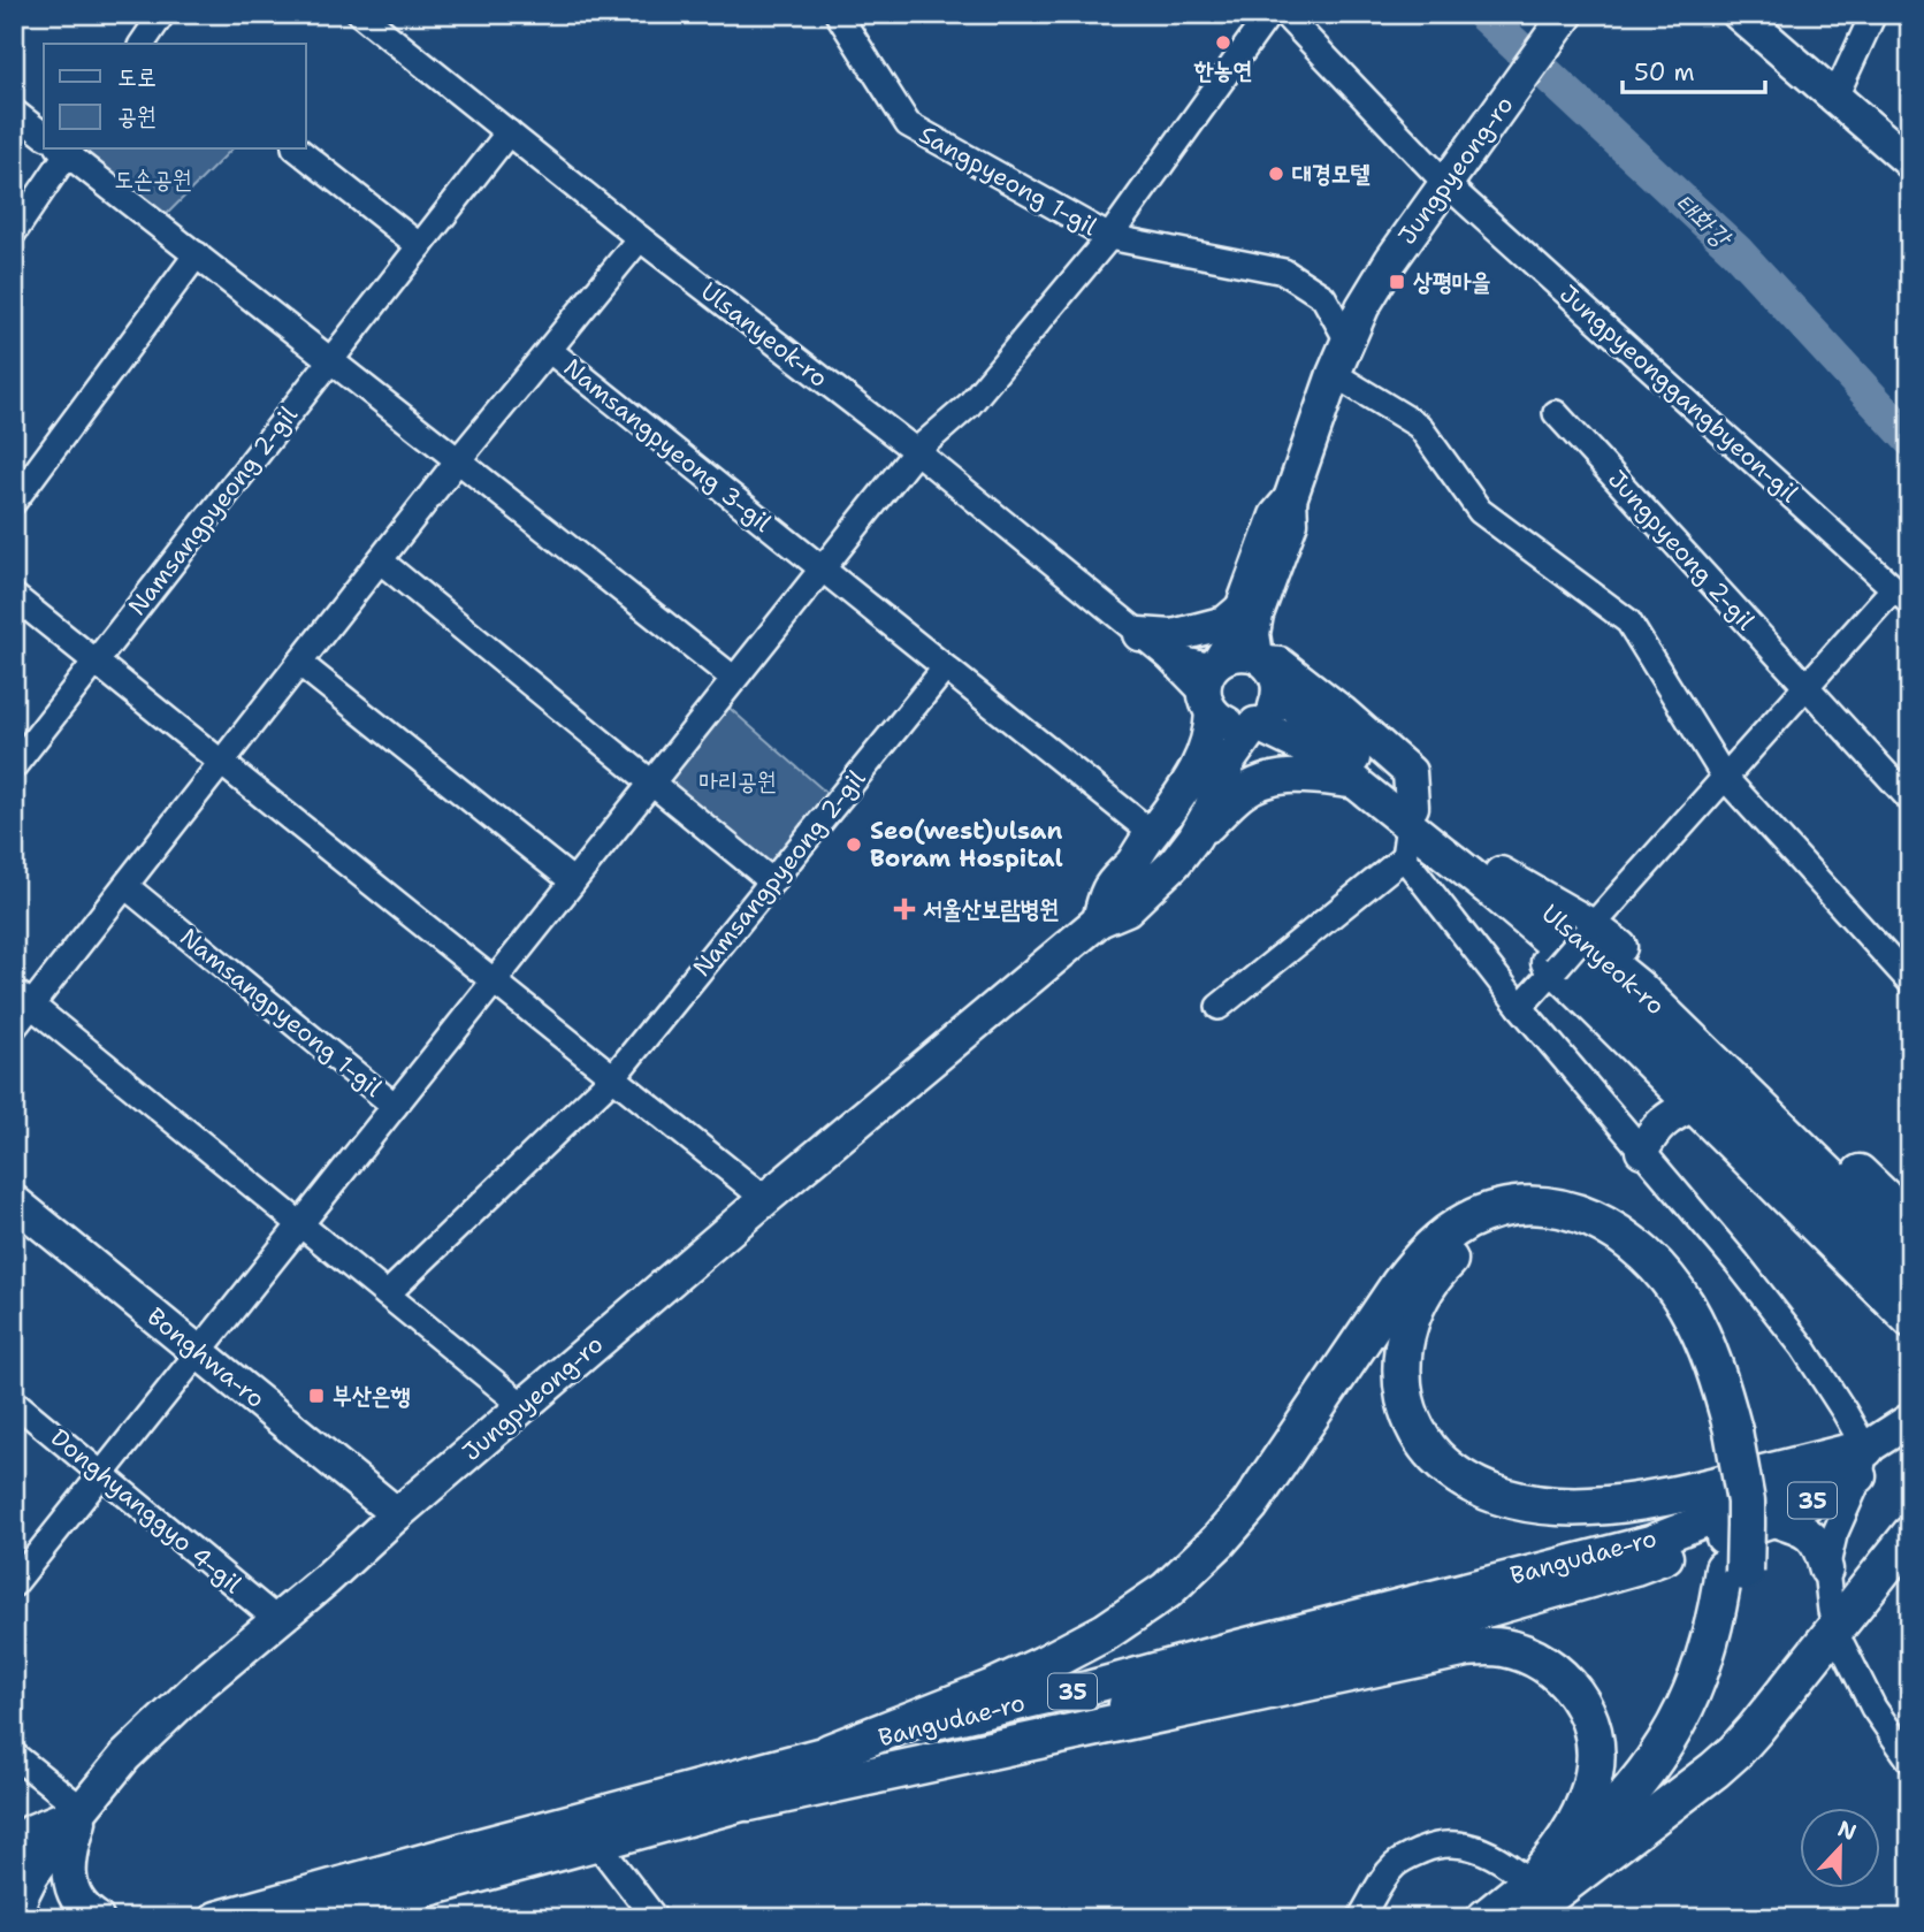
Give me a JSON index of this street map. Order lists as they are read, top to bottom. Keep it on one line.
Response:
{"streets":{"main road":["Jungpyeong-ro","Ulsanyeok-ro","Bonghwa-ro","35","Bangudae-ro"],"street":["Sangpyeong 1-gil","Jungpyeonggangbyeon-gil","Namsangpyeong 3-gil","Namsangpyeong 2-gil","Jungpyeong 2-gil","Namsangpyeong 1-gil","Donghyanggyo 4-gil"]},"crossings":[["Jungpyeong-ro","Sangpyeong 1-gil"],["Jungpyeong-ro","Jungpyeonggangbyeon-gil"],["Jungpyeong-ro","Bonghwa-ro"],["Jungpyeong-ro","Donghyanggyo 4-gil"],["Ulsanyeok-ro","Bangudae-ro"],["Namsangpyeong 3-gil","Namsangpyeong 2-gil"],["Namsangpyeong 1-gil","Bonghwa-ro"],["Namsangpyeong 1-gil","Donghyanggyo 4-gil"]],"water":["태화강"],"parks":["도손공원","마리공원"],"places":{"other":["한농연","대경모텔","Seo(west)ulsan Boram Hospital"],"transit":["상평마을","부산은행"],"health":["서울산보람병원"]},"legend":["도로","공원"],"scale_bar":"50 m","north":"top"}
